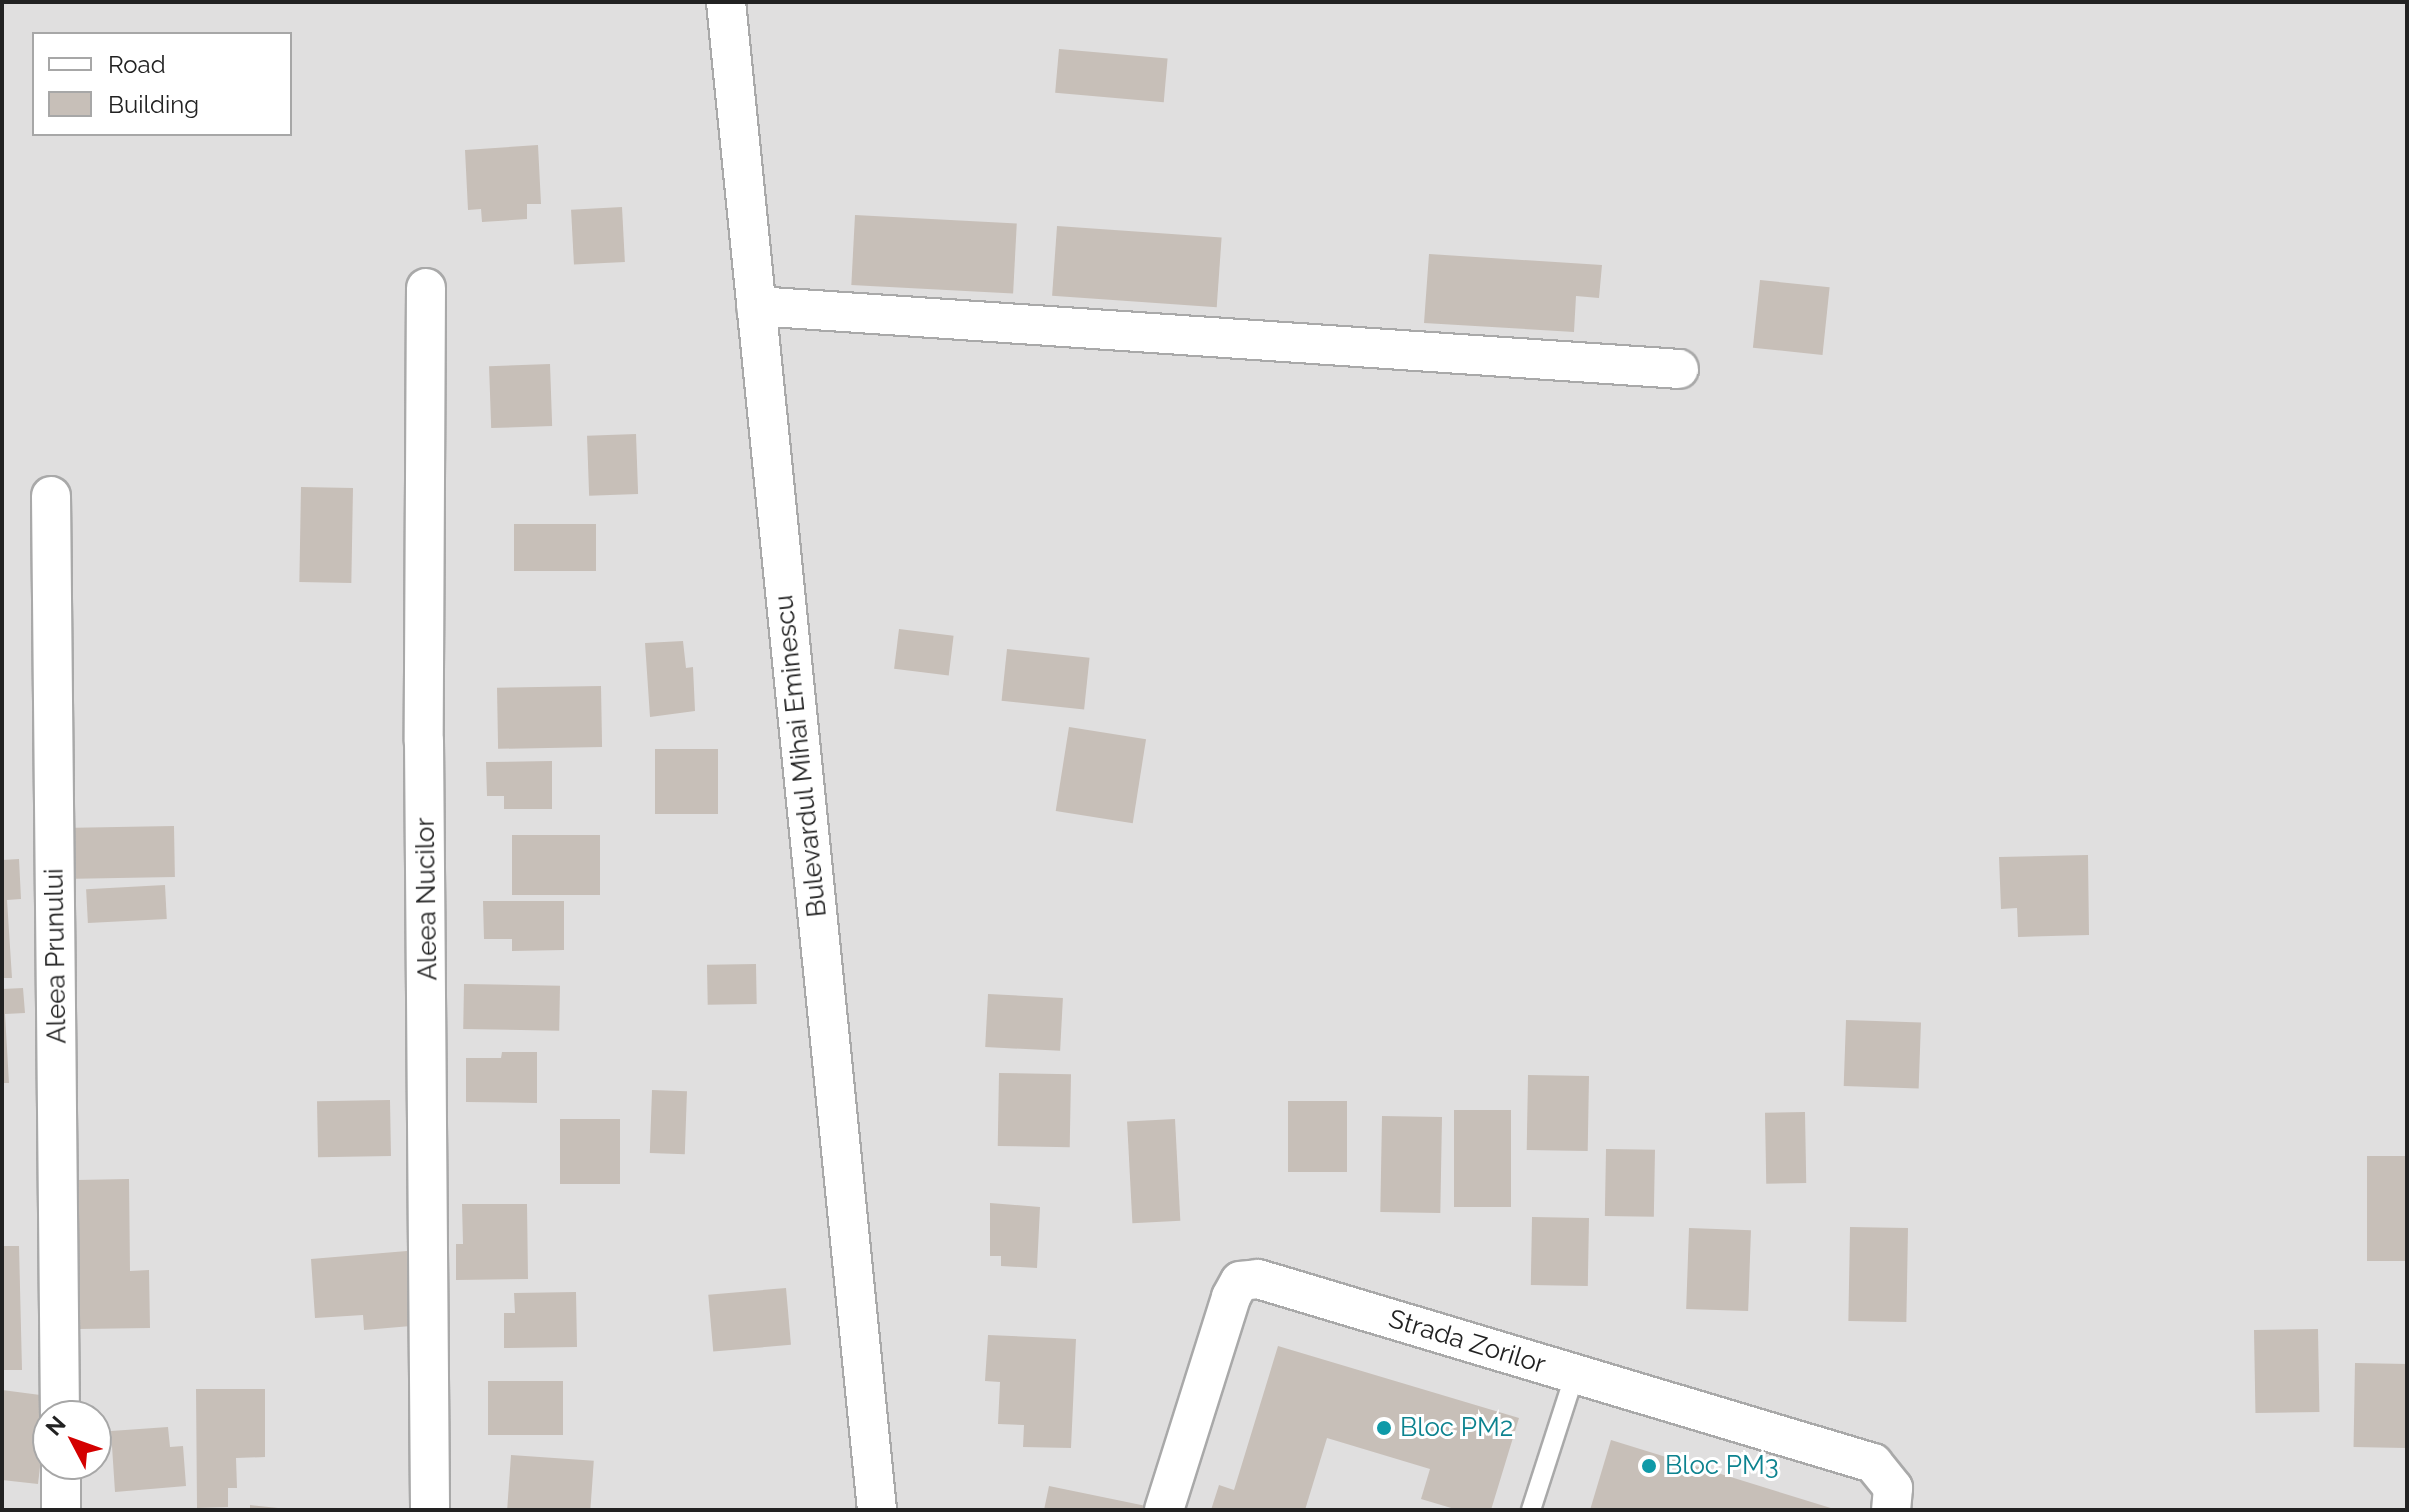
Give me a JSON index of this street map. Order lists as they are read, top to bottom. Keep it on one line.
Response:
{"streets":{"street":["Bulevardul Mihai Eminescu","Aleea Nucilor","Aleea Prunului","Strada Zorilor"]},"places":["Bloc PM2","Bloc PM3"],"legend":["Road","Building"],"north":"top left"}
